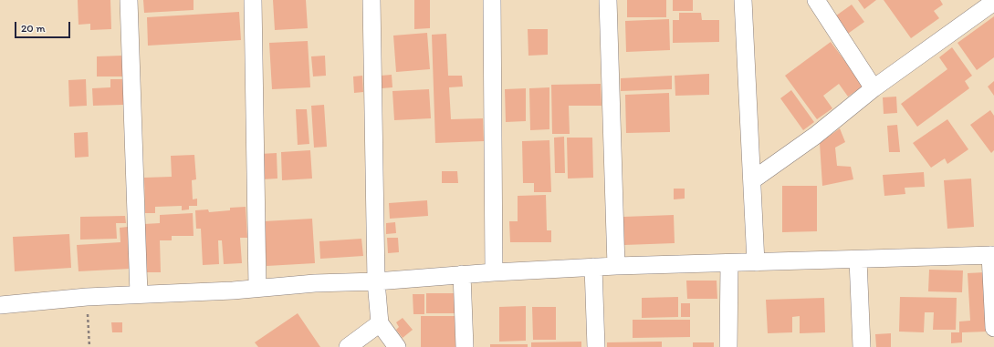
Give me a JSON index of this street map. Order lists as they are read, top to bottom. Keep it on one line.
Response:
{"scale_bar":"20 m"}
